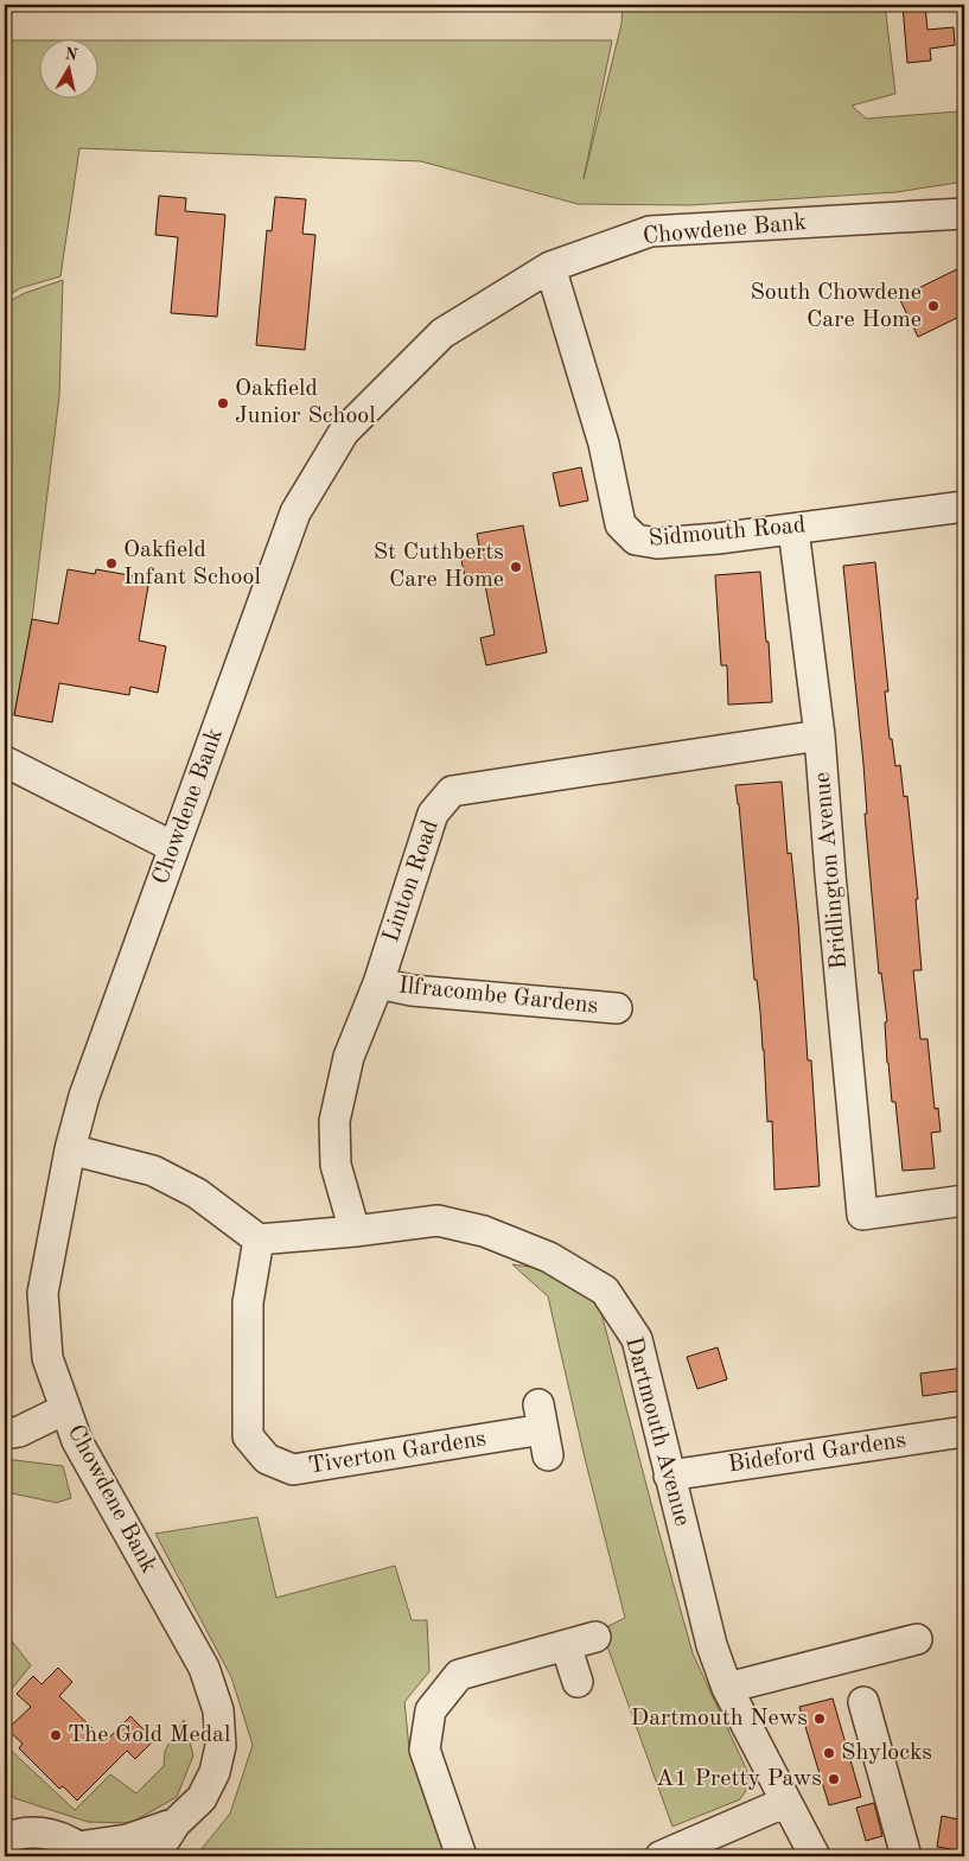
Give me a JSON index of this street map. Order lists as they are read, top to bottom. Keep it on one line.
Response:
{"streets":{"street":["Chowdene Bank","Sidmouth Road","Bridlington Avenue","Linton Road","Ilfracombe Gardens","Dartmouth Avenue","Tiverton Gardens","Bideford Gardens"]},"crossings":[["Chowdene Bank","Sidmouth Road"],["Sidmouth Road","Bridlington Avenue"],["Bridlington Avenue","Linton Road"],["Linton Road","Ilfracombe Gardens"],["Linton Road","Dartmouth Avenue"],["Dartmouth Avenue","Tiverton Gardens"],["Dartmouth Avenue","Bideford Gardens"]],"places":["South Chowdene Care Home","Oakfield Junior School","Oakfield Infant School","St Cuthberts Care Home","Dartmouth News","The Gold Medal","Shylocks","A1 Pretty Paws"],"north":"top"}
